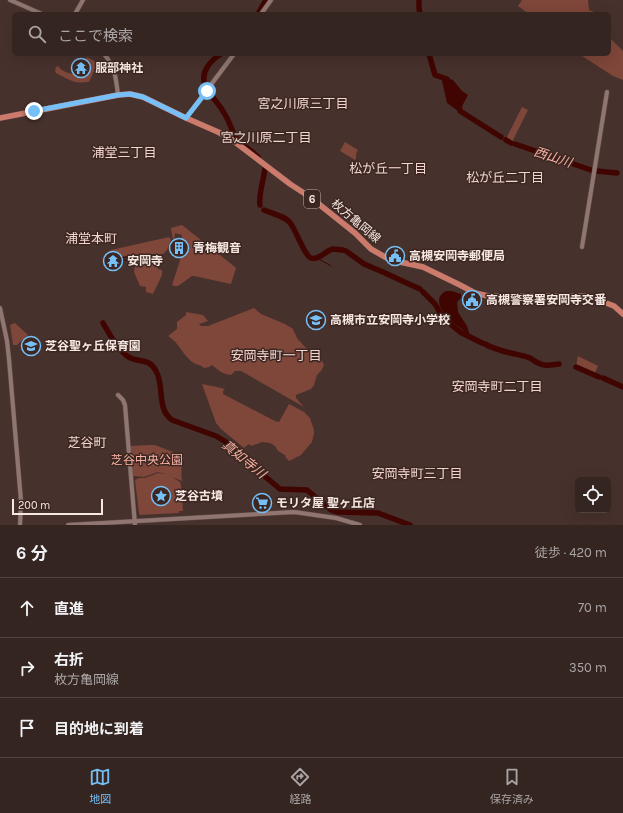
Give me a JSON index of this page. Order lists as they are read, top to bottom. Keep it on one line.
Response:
{"streets":{"main road":["6","枚方亀岡線"]},"districts":["宮之川原三丁目","宮之川原二丁目","浦堂三丁目","松が丘一丁目","松が丘二丁目","浦堂本町","安岡寺町一丁目","安岡寺町二丁目","芝谷町","安岡寺町三丁目"],"water":["西山川","真如寺川"],"parks":["芝谷中央公園"],"places":{"temple":["服部神社","安岡寺"],"building":["青梅観音"],"public building":["高槻安岡寺郵便局","高槻警察署安岡寺交番"],"school or university":["高槻市立安岡寺小学校","芝谷聖ヶ丘保育園"],"place":["芝谷古墳"],"supermarket":["モリタ屋 聖ヶ丘店"]},"scale_bar":"200 m","page":{"search":"ここで検索","scale":"200 m","heading":["6 分","徒歩 · 420 m"],"list":[["直進","70 m"],["右折","枚方亀岡線","350 m"],"目的地に到着"],"nav":["地図","経路","保存済み"]}}
